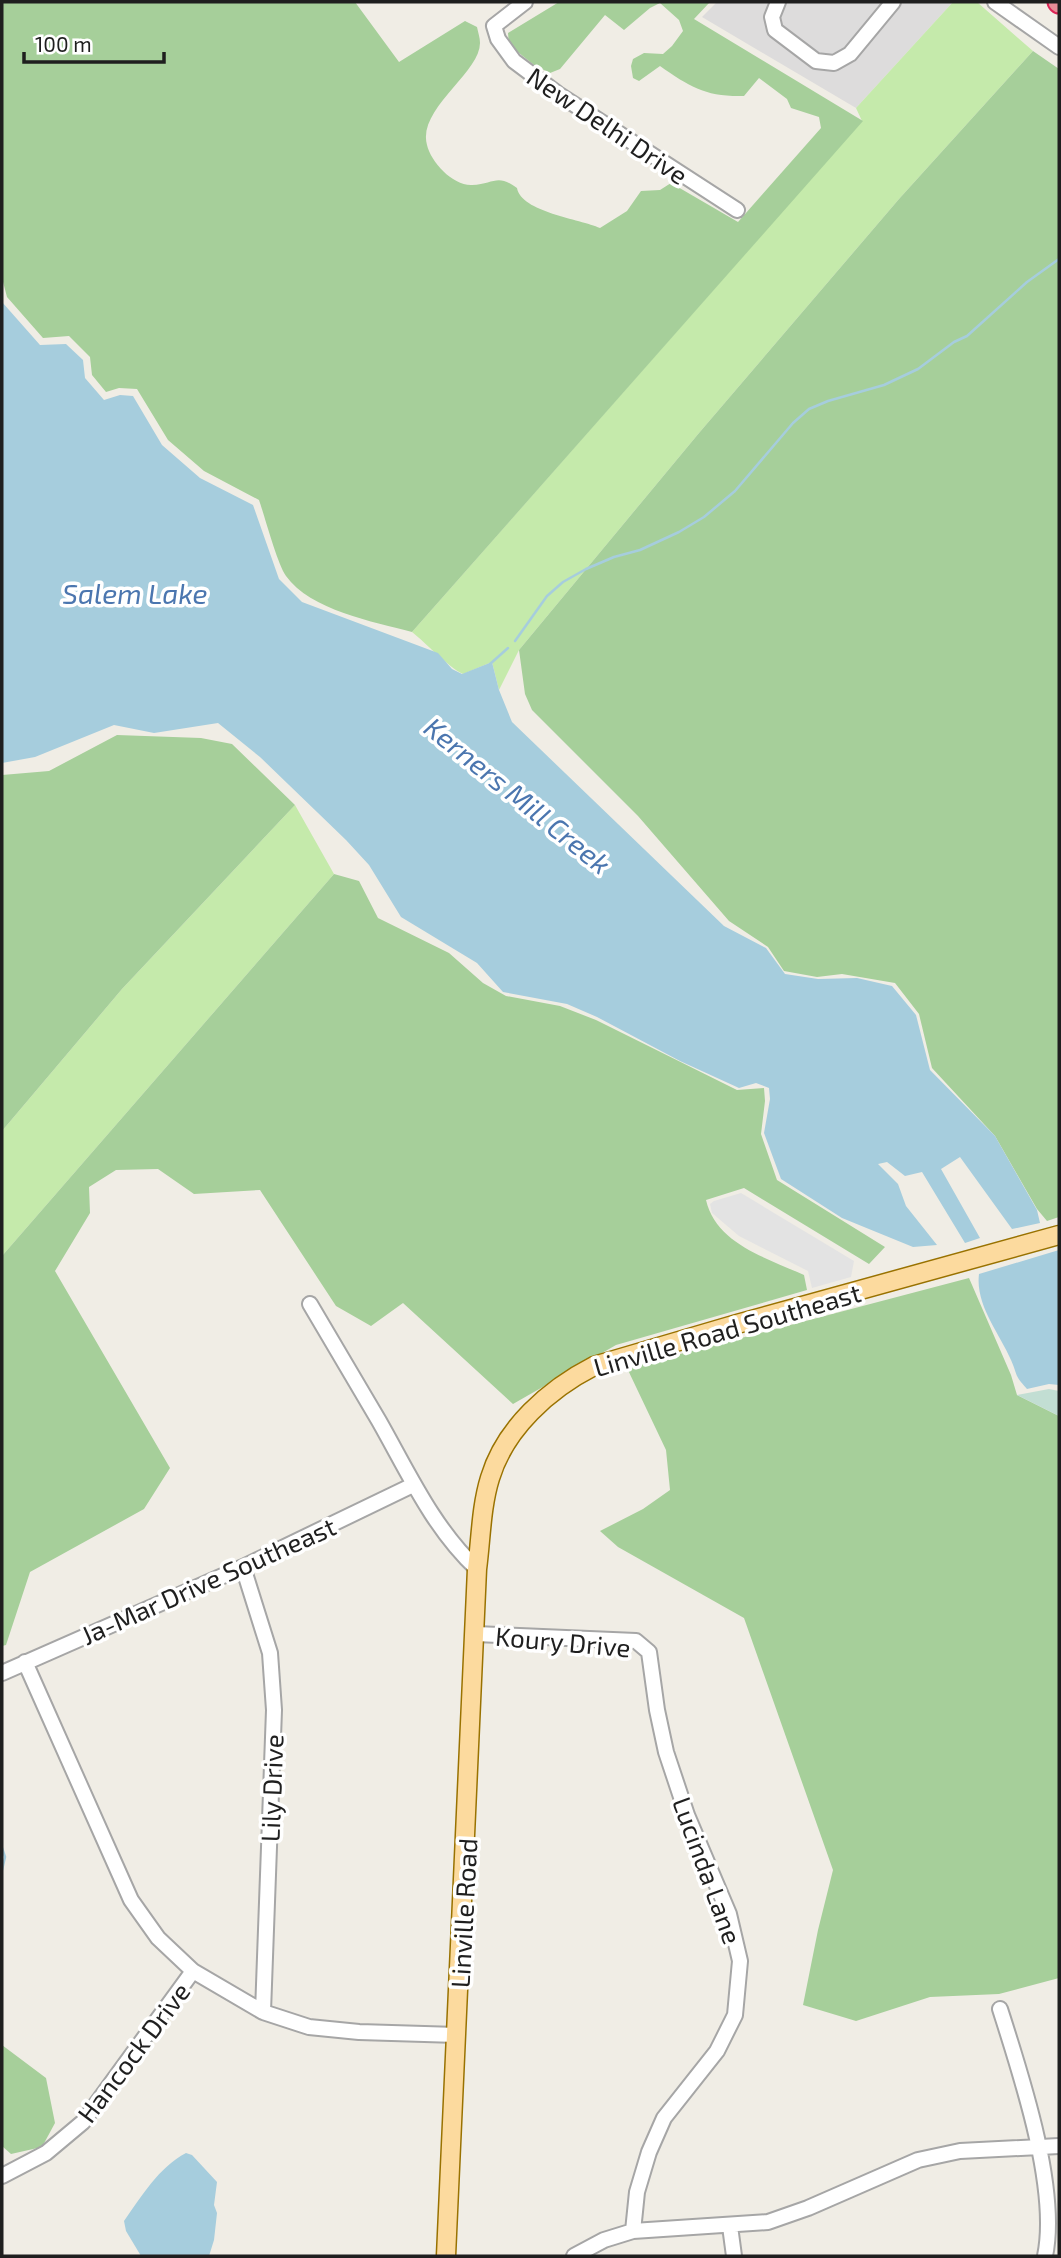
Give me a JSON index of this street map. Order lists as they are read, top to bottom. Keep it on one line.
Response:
{"streets":{"main road":["Linville Road Southeast","Linville Road"],"street":["New Delhi Drive","Ja-Mar Drive Southeast","Koury Drive","Lily Drive","Lucinda Lane","Hancock Drive"]},"crossings":[["Linville Road Southeast","Linville Road"],["Ja-Mar Drive Southeast","Lily Drive"],["Koury Drive","Lucinda Lane"],["Koury Drive","Linville Road"]],"water":["Salem Lake","Kerners Mill Creek"],"scale_bar":"100 m"}
